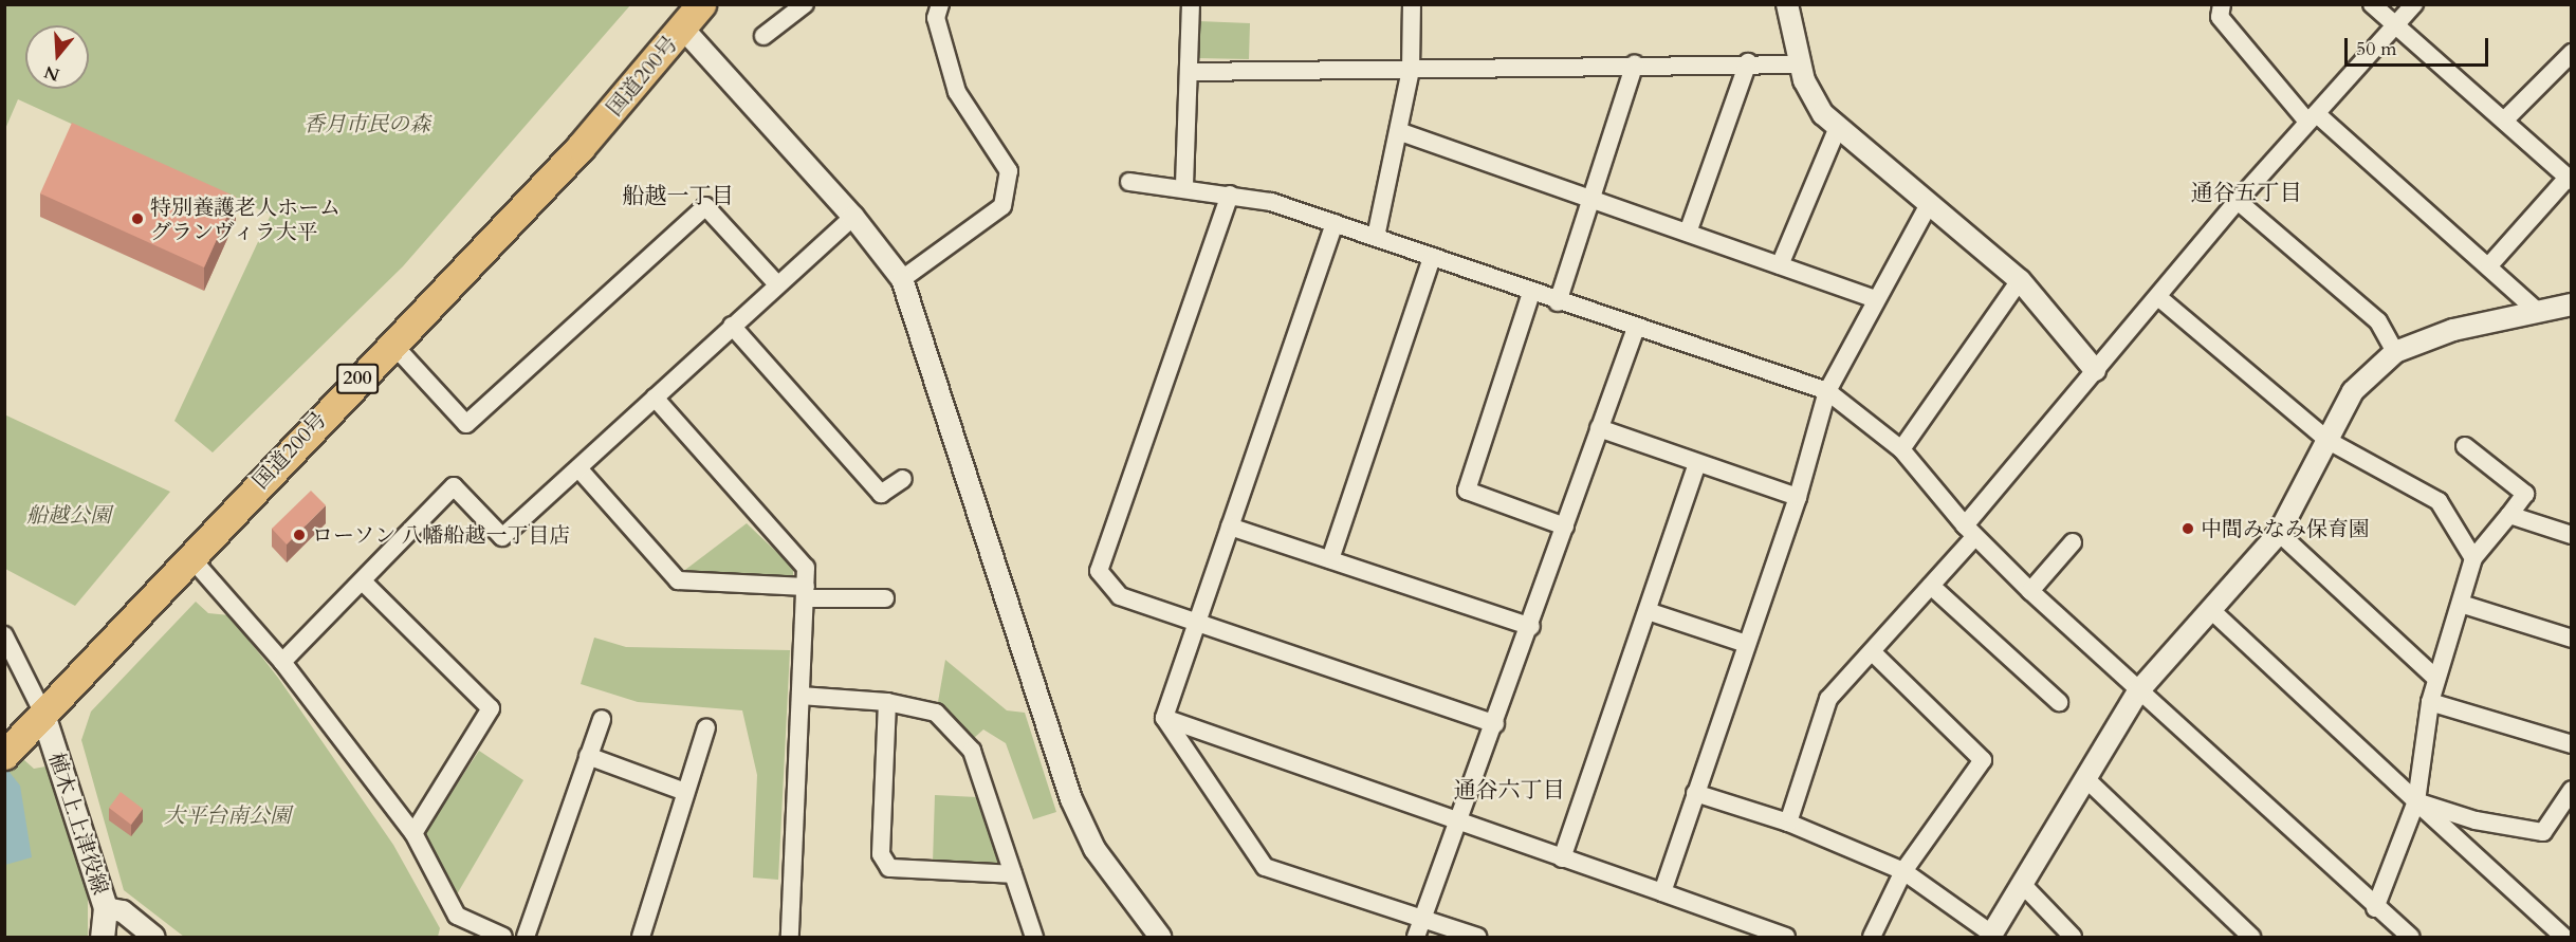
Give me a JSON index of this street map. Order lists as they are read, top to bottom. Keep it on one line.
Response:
{"streets":{"highway":["国道200号","200"],"main road":["植木上上津役線"]},"crossings":[["国道200号","植木上上津役線"]],"districts":["通谷五丁目","船越一丁目","通谷六丁目"],"parks":["香月市民の森","船越公園","大平台南公園"],"places":["特別養護老人ホーム グランヴィラ大平","中間みなみ保育園","ローソン 八幡船越一丁目店"],"scale_bar":"50 m","north":"bottom"}
